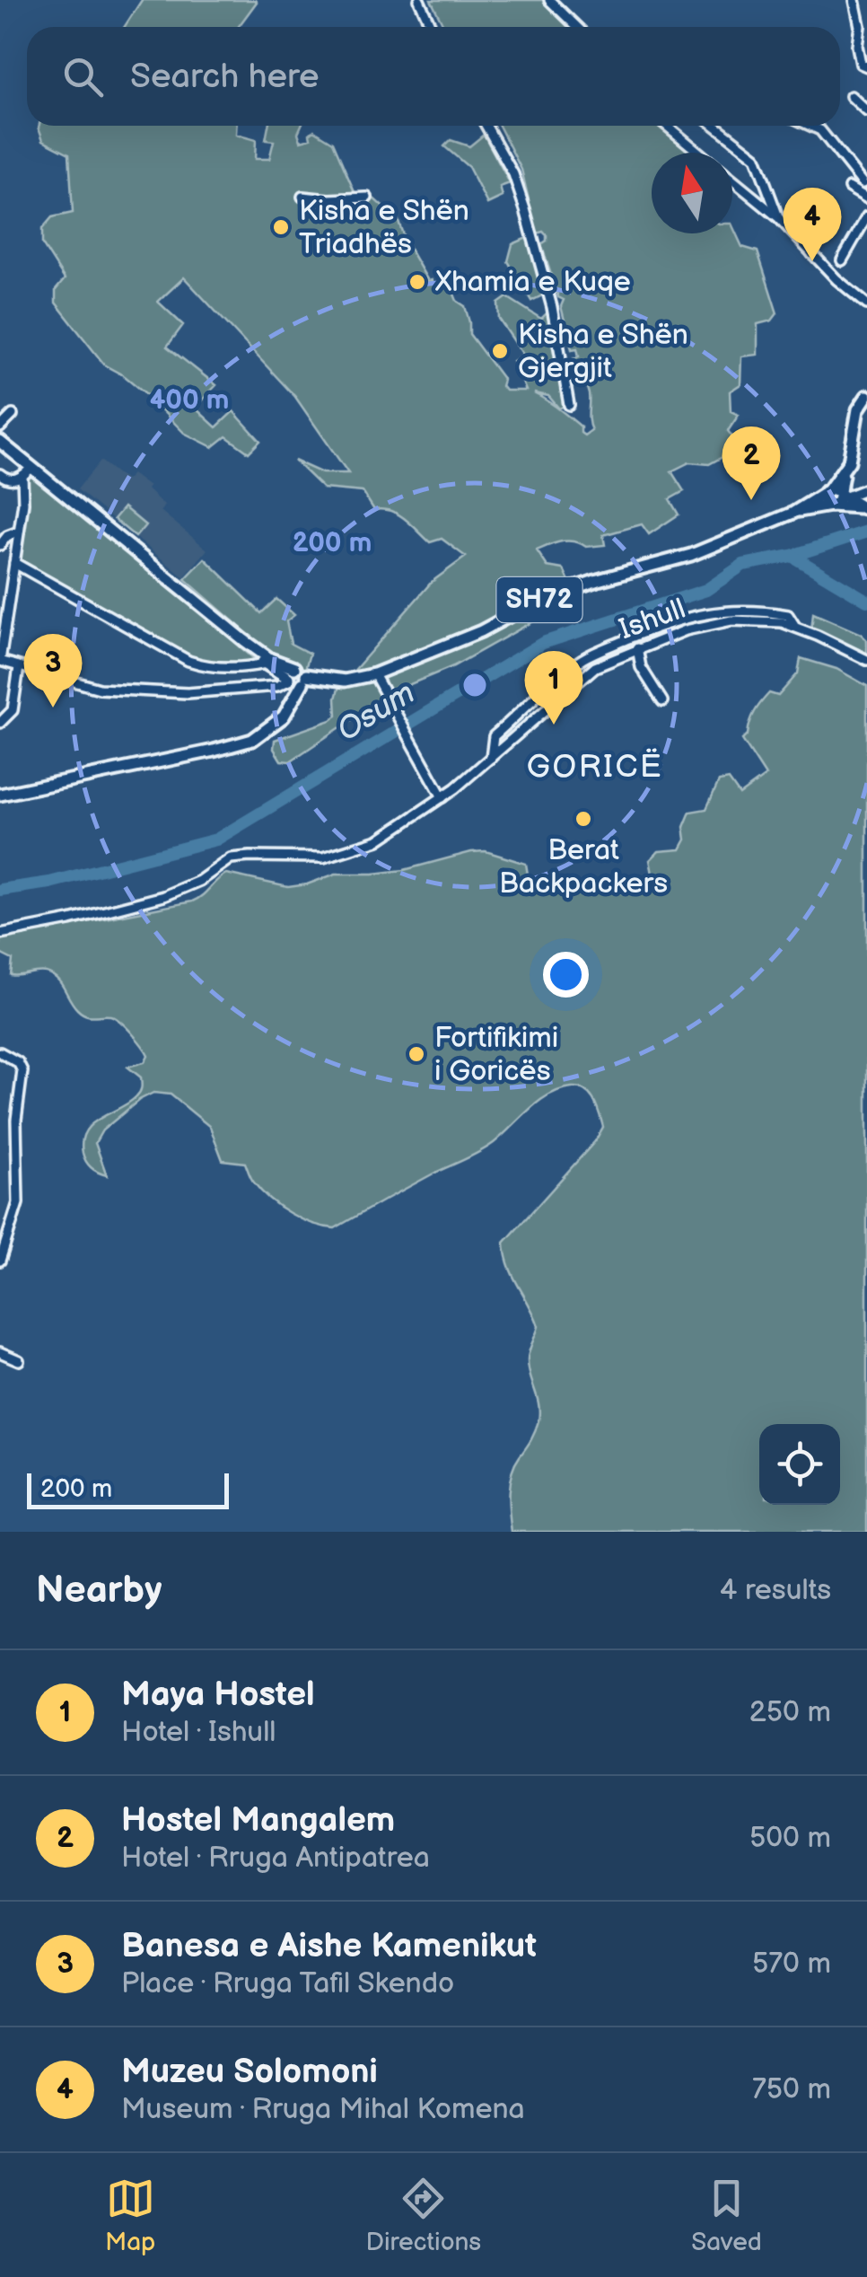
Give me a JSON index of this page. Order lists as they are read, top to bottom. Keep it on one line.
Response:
{"streets":{"main road":["SH72"],"street":["Ishull"]},"districts":["GORICË"],"water":["Osum"],"places":["Kisha e Shën Triadhës","Xhamia e Kuqe","Kisha e Shën Gjergjit","Berat Backpackers","Fortifikimi i Goricës"],"scale_bar":"200 m","north":"top","page":{"search":"Search here","pins":["4","2","3","1"],"scale":"200 m","heading":["Nearby","4 results"],"list":[{"mark":"1","name":"Maya Hostel","note":"Hotel · Ishull","value":"250 m"},{"mark":"2","name":"Hostel Mangalem","note":"Hotel · Rruga Antipatrea","value":"500 m"},{"mark":"3","name":"Banesa e Aishe Kamenikut","note":"Place · Rruga Tafil Skendo","value":"570 m"},{"mark":"4","name":"Muzeu Solomoni","note":"Museum · Rruga Mihal Komena","value":"750 m"}],"nav":["Map","Directions","Saved"]},"rings":["400 m","200 m"]}
